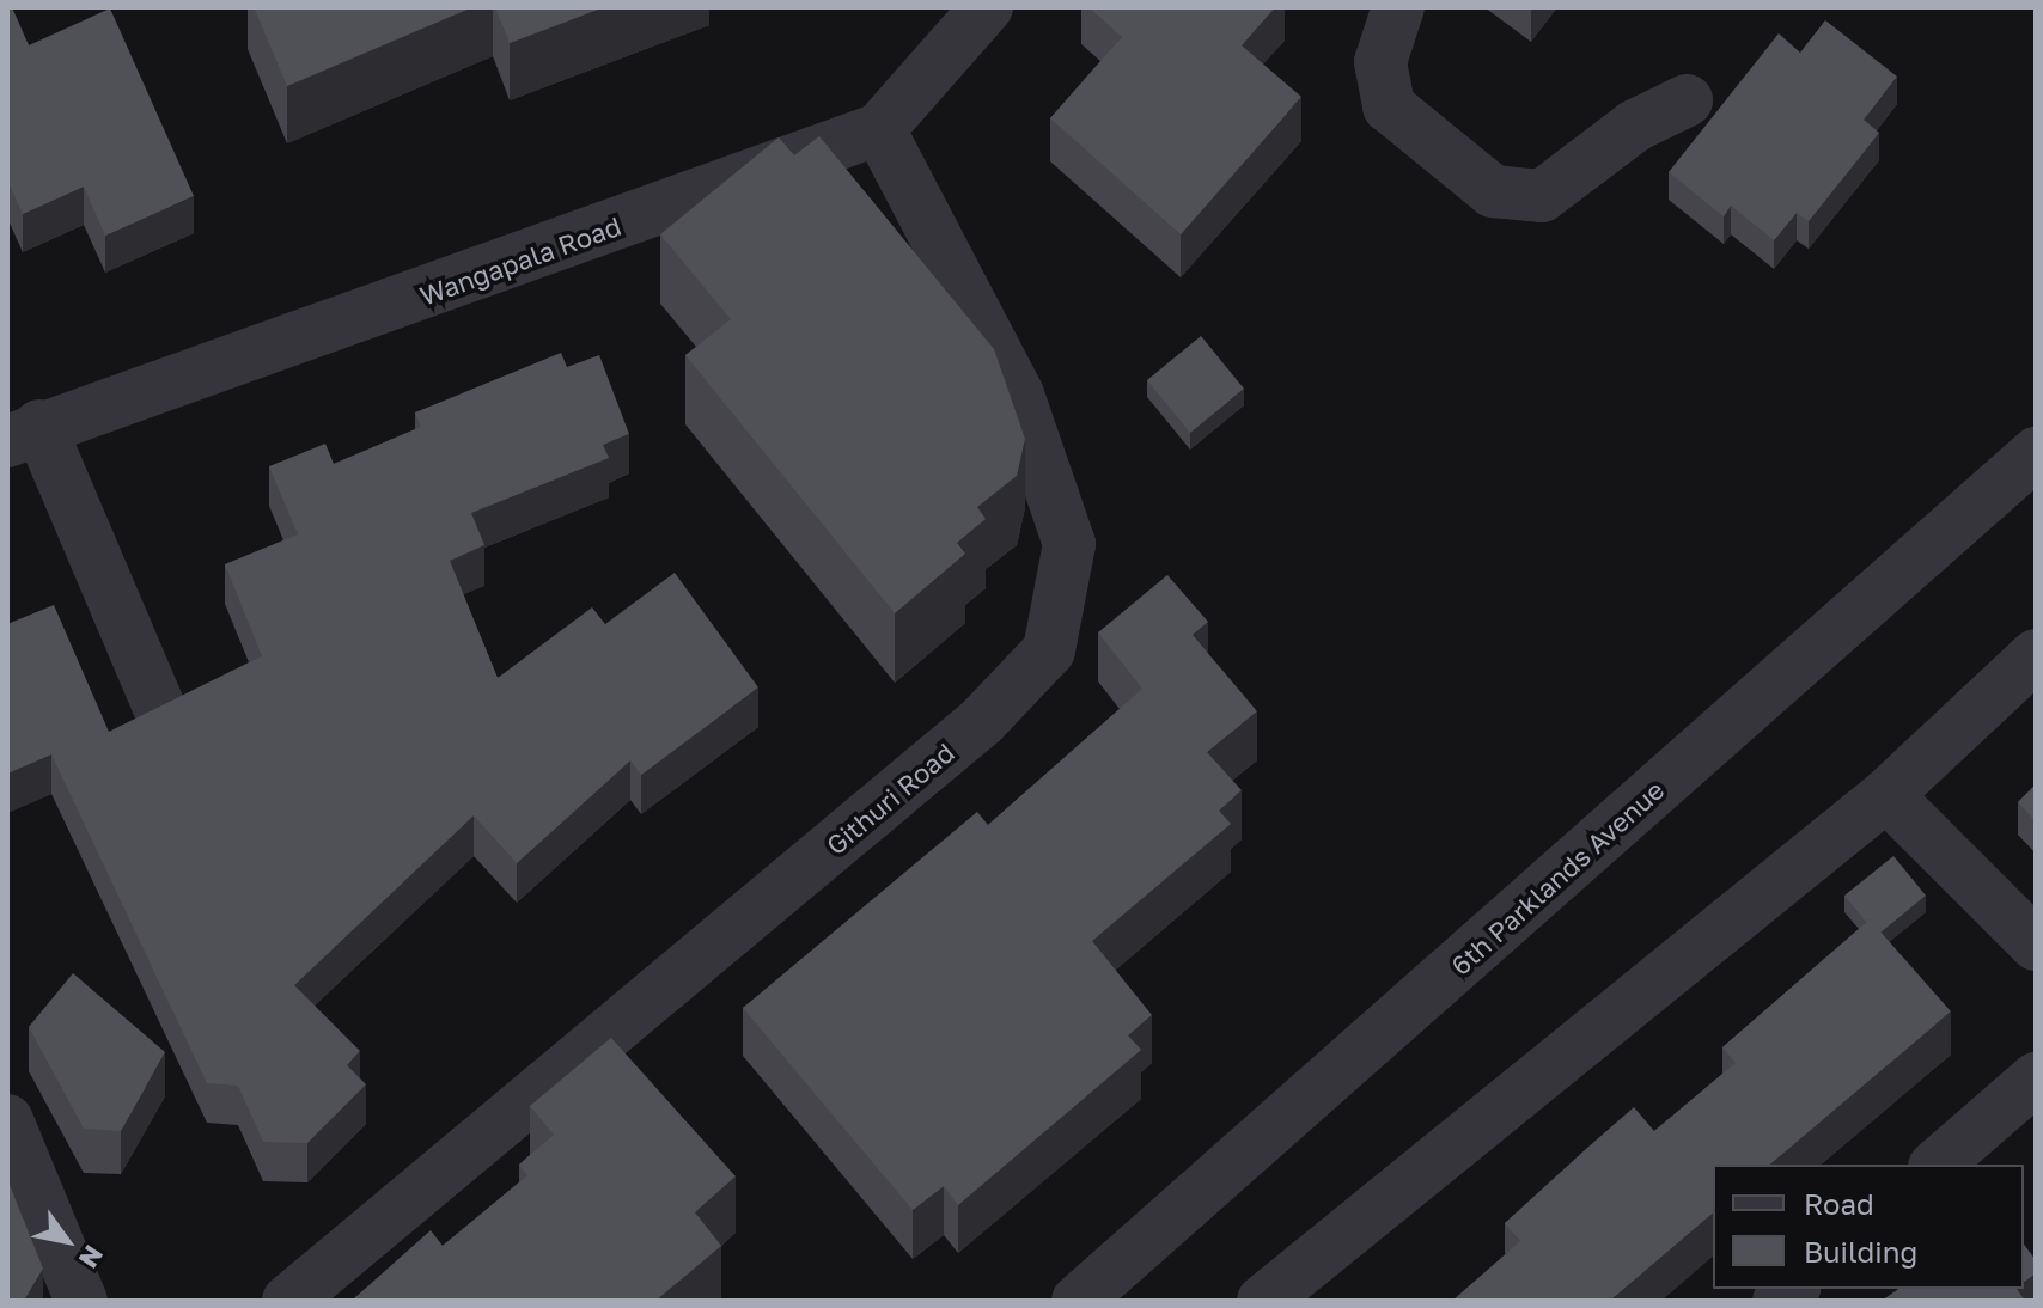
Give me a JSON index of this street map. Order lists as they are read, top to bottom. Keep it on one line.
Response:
{"streets":{"street":["Wangapala Road","Githuri Road","6th Parklands Avenue"]},"crossings":[["Wangapala Road","Githuri Road"]],"legend":["Road","Building"],"north":"bottom right"}
